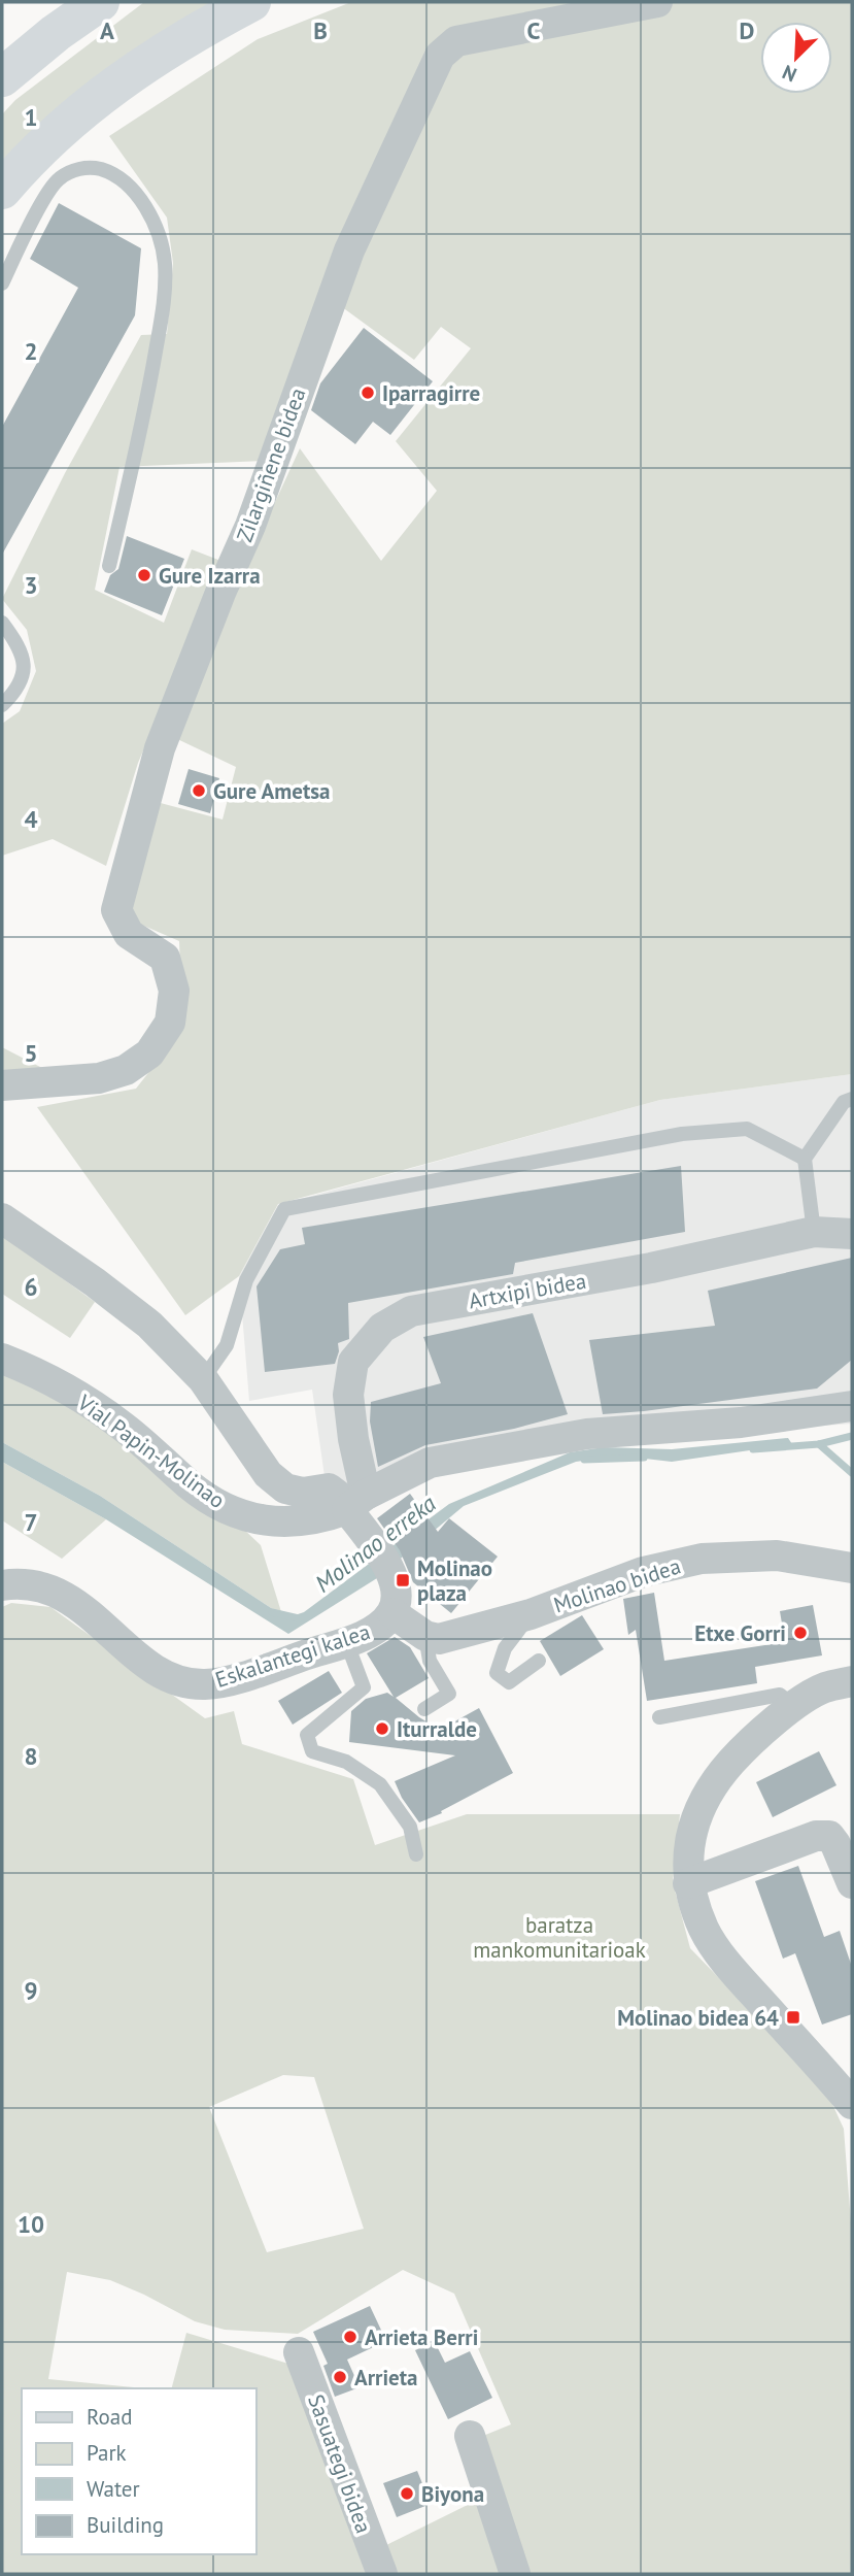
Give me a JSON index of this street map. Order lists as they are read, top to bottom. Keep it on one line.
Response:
{"streets":{"street":["Zilargiñene bidea","Artxipi bidea","Vial Papin-Molinao","Molinao bidea","Eskalantegi kalea","Sasuategi bidea"]},"crossings":[["Artxipi bidea","Vial Papin-Molinao"],["Artxipi bidea","Eskalantegi kalea"]],"water":["Molinao erreka"],"parks":["baratza mankomunitarioak"],"places":{"other":["Iparragirre","Gure Izarra","Gure Ametsa","Etxe Gorri","Iturralde","Arrieta Berri","Arrieta","Biyona"],"transit":["Molinao plaza","Molinao bidea 64"]},"legend":["Road","Park","Water","Building"],"north":"bottom left","grid":{"columns":["A","B","C","D"],"rows":["1","2","3","4","5","6","7","8","9","10"]}}
